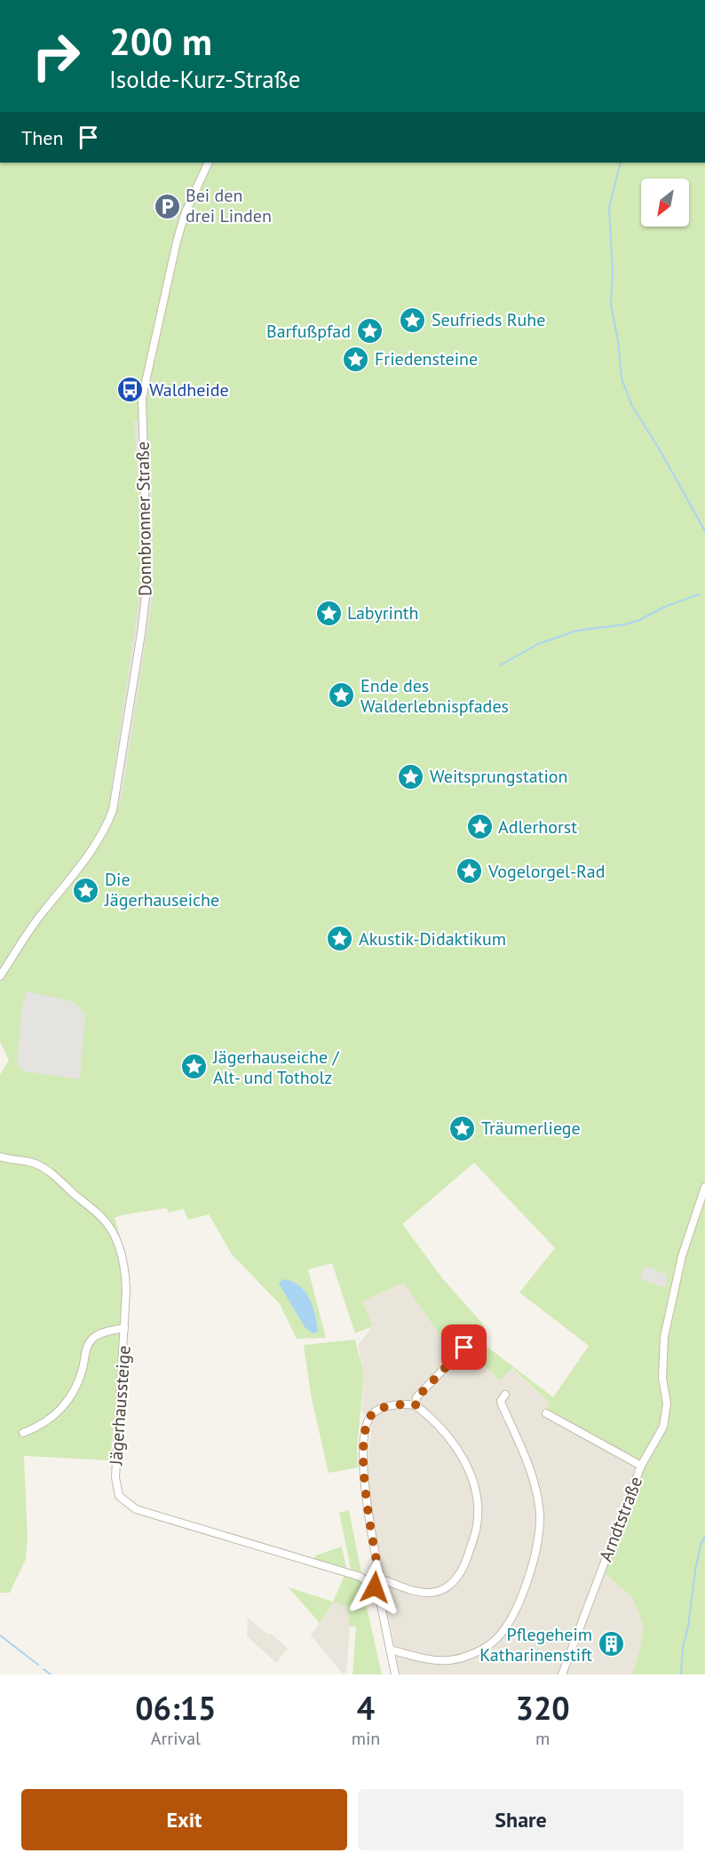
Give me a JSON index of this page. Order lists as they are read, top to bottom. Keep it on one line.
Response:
{"streets":{"street":["Donnbronner Straße","Jägerhaussteige","Arndtstraße"]},"places":{"parking":["Bei den drei Linden"],"place":["Seufrieds Ruhe","Barfußpfad","Friedensteine","Labyrinth","Ende des Walderlebnispfades","Weitsprungstation","Adlerhorst","Vogelorgel-Rad","Die Jägerhauseiche","Akustik-Didaktikum","Jägerhauseiche / Alt- und Totholz","Träumerliege"],"bus stop":["Waldheide"],"building":["Pflegeheim Katharinenstift"]},"north":"bottom left","page":{"turn":["200 m","Isolde-Kurz-Straße"],"then":"Then","eta":["06:15","Arrival","4","min","320","m"],"buttons":["Exit","Share"]}}
